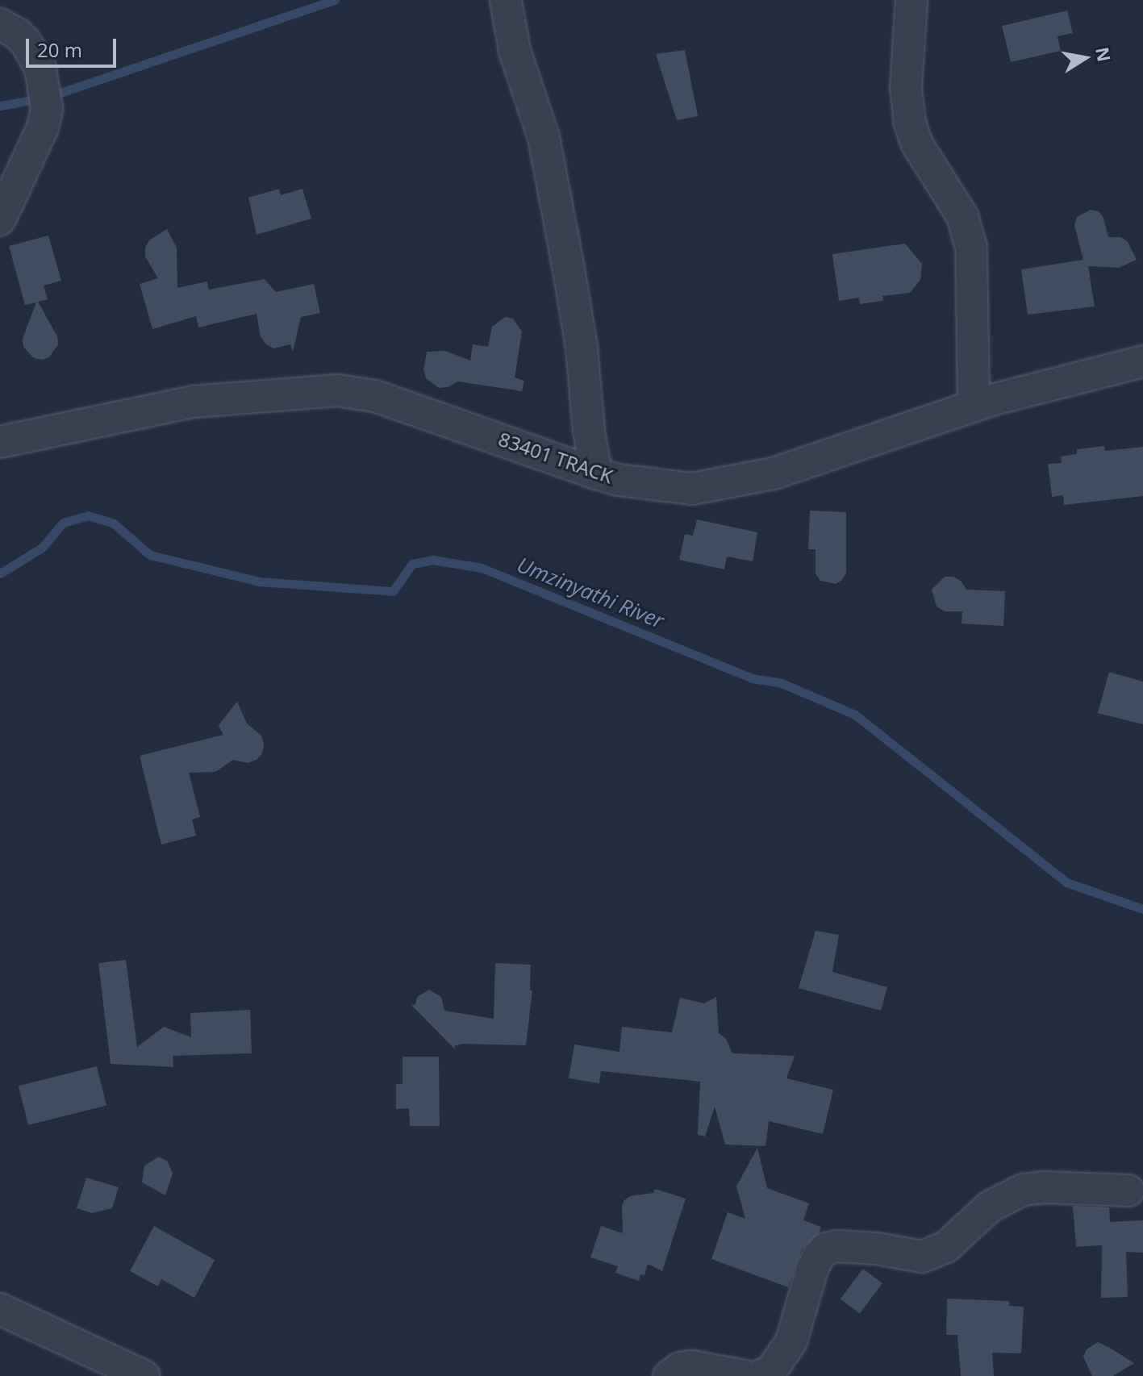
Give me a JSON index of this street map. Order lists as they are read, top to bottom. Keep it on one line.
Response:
{"streets":{"street":["83401 TRACK"]},"water":["Umzinyathi River"],"scale_bar":"20 m","north":"right"}
